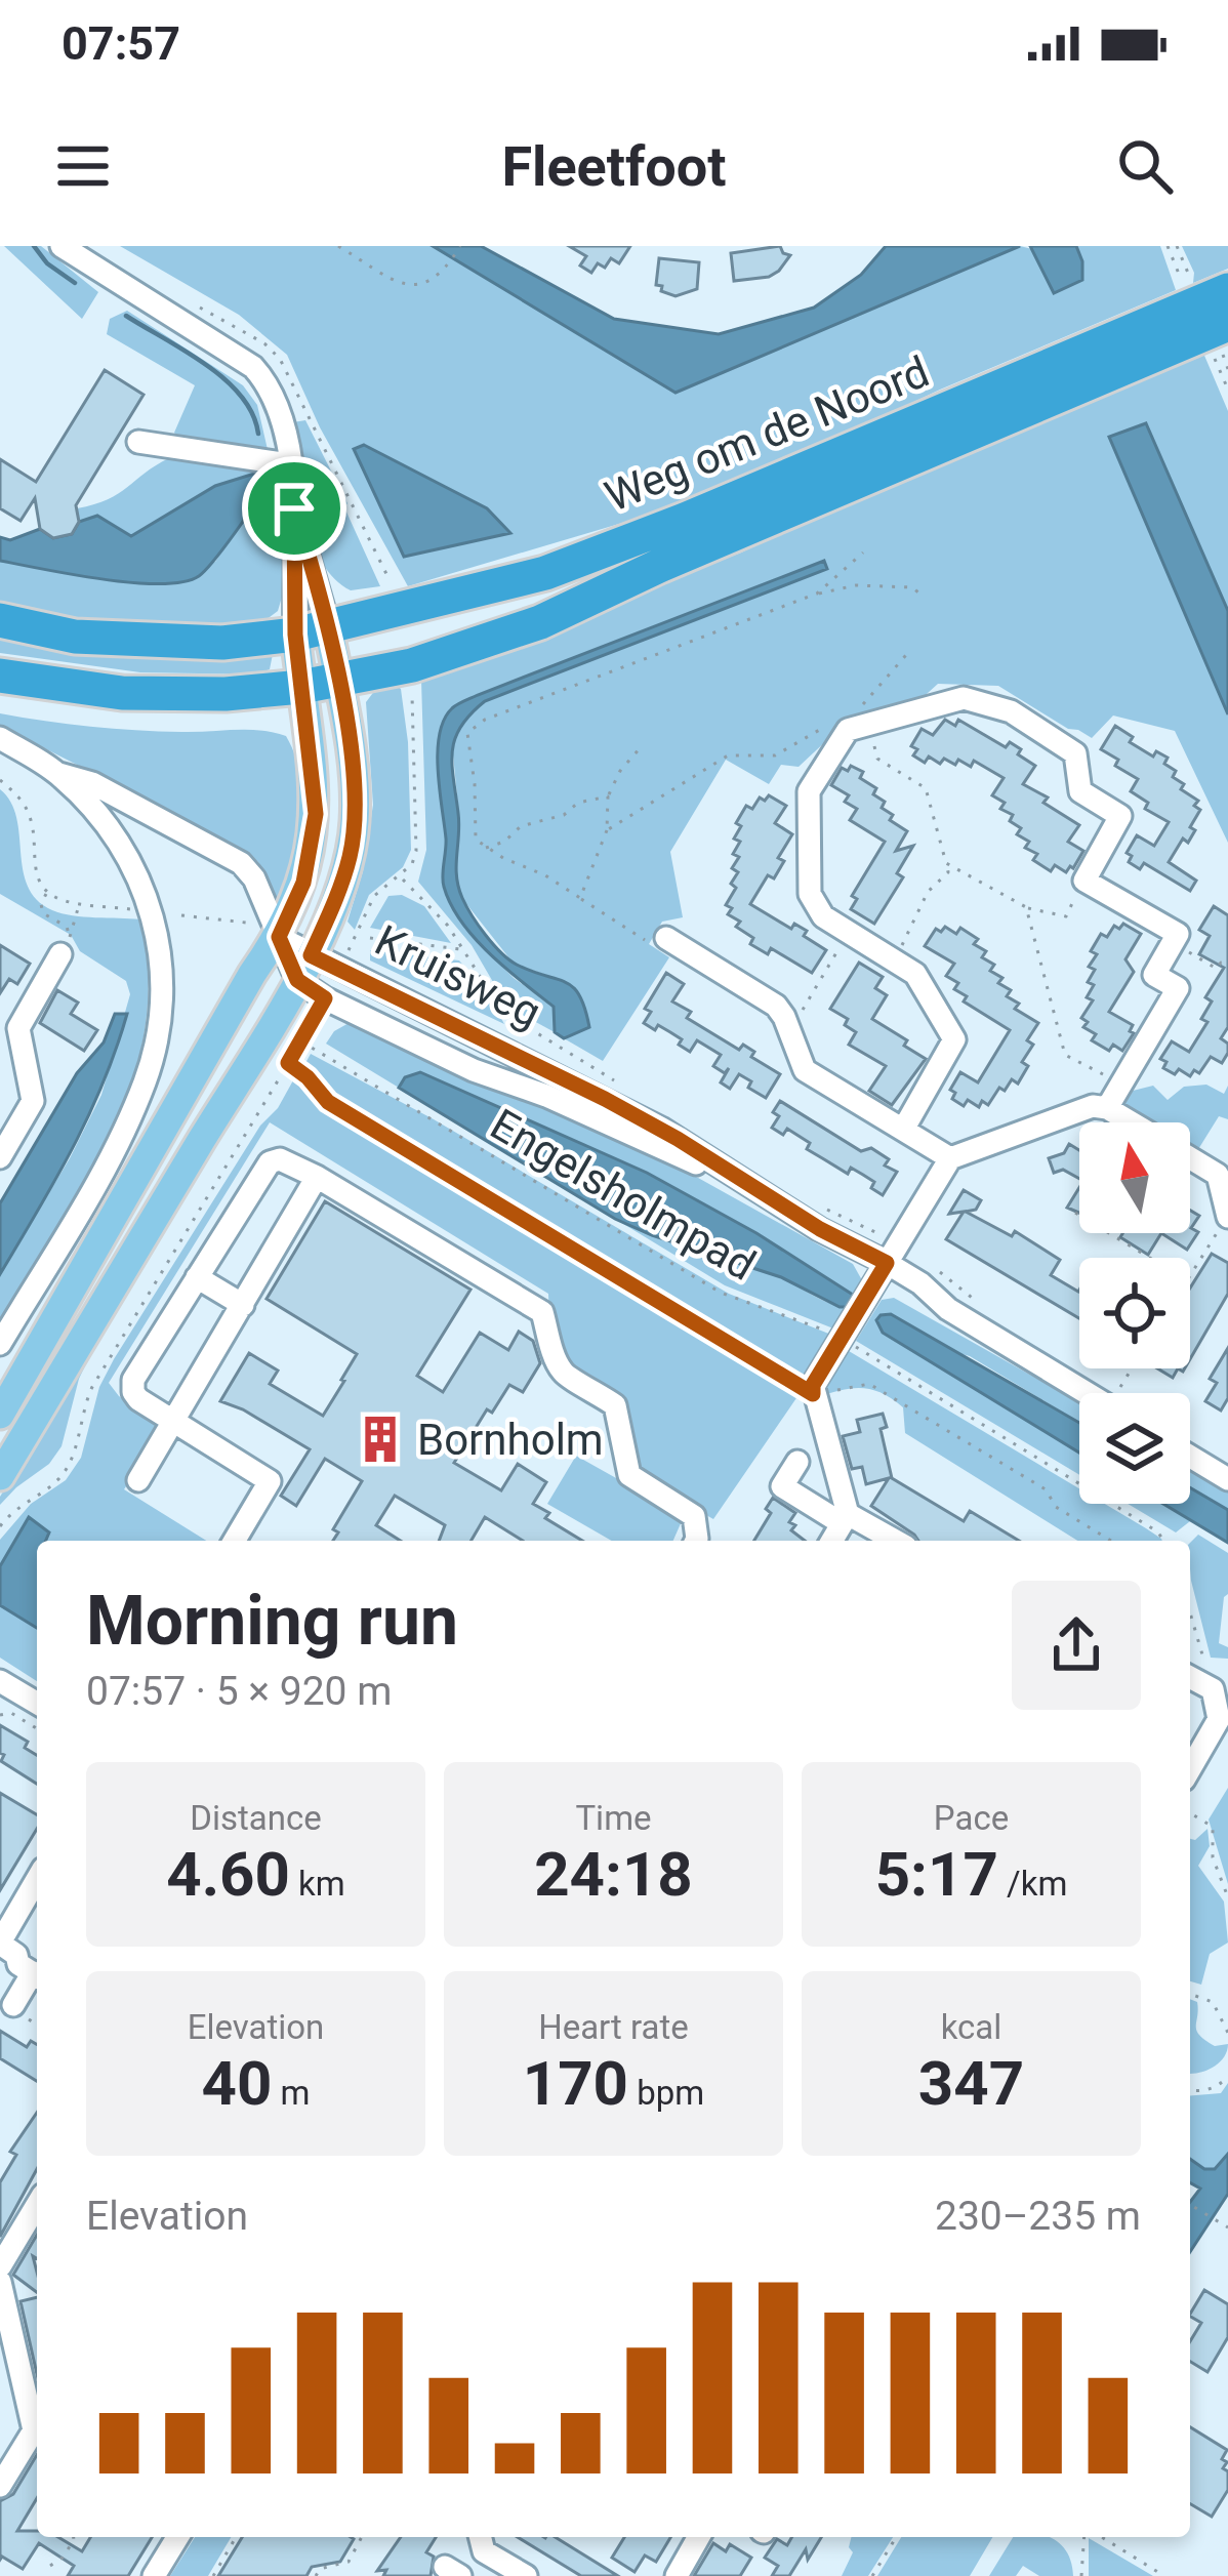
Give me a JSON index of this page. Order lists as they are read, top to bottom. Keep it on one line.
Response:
{"streets":{"highway":["Weg om de Noord"],"street":["Kruisweg"],"path":["Engelsholmpad"]},"places":{"building":["Bornholm"]},"north":"top","page":{"status":"07:57","header":"Fleetfoot","heading":["Morning run","07:57 · 5 × 920 m"],"stats":[["Distance","4.60 km"],["Time","24:18"],["Pace","5:17 /km"],["Elevation","40 m"],["Heart rate","170 bpm"],["kcal","347"]],"chart":["Elevation","230–235 m"]}}
